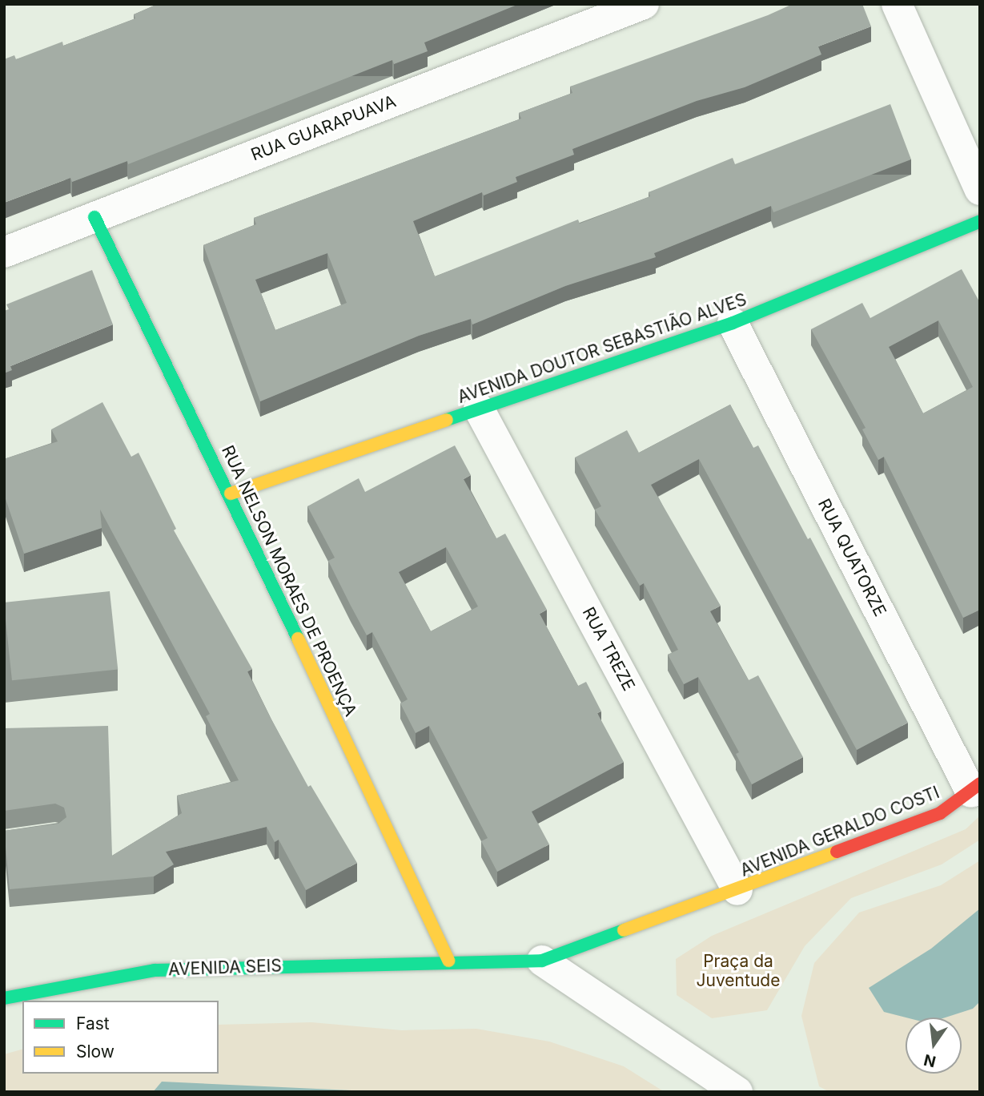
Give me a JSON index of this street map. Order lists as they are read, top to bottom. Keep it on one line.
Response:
{"streets":{"street":["RUA GUARAPUAVA","AVENIDA DOUTOR SEBASTIÃO ALVES","RUA QUATORZE","RUA NELSON MORAES DE PROENÇA","RUA TREZE","AVENIDA GERALDO COSTI","AVENIDA SEIS"]},"crossings":[["RUA GUARAPUAVA","RUA NELSON MORAES DE PROENÇA"],["AVENIDA DOUTOR SEBASTIÃO ALVES","RUA QUATORZE"],["AVENIDA DOUTOR SEBASTIÃO ALVES","RUA NELSON MORAES DE PROENÇA"],["AVENIDA DOUTOR SEBASTIÃO ALVES","RUA TREZE"],["RUA QUATORZE","AVENIDA GERALDO COSTI"],["RUA NELSON MORAES DE PROENÇA","AVENIDA SEIS"],["RUA TREZE","AVENIDA GERALDO COSTI"],["AVENIDA GERALDO COSTI","AVENIDA SEIS"]],"parks":["Praça da Juventude"],"legend":["Fast","Slow"],"north":"bottom"}
